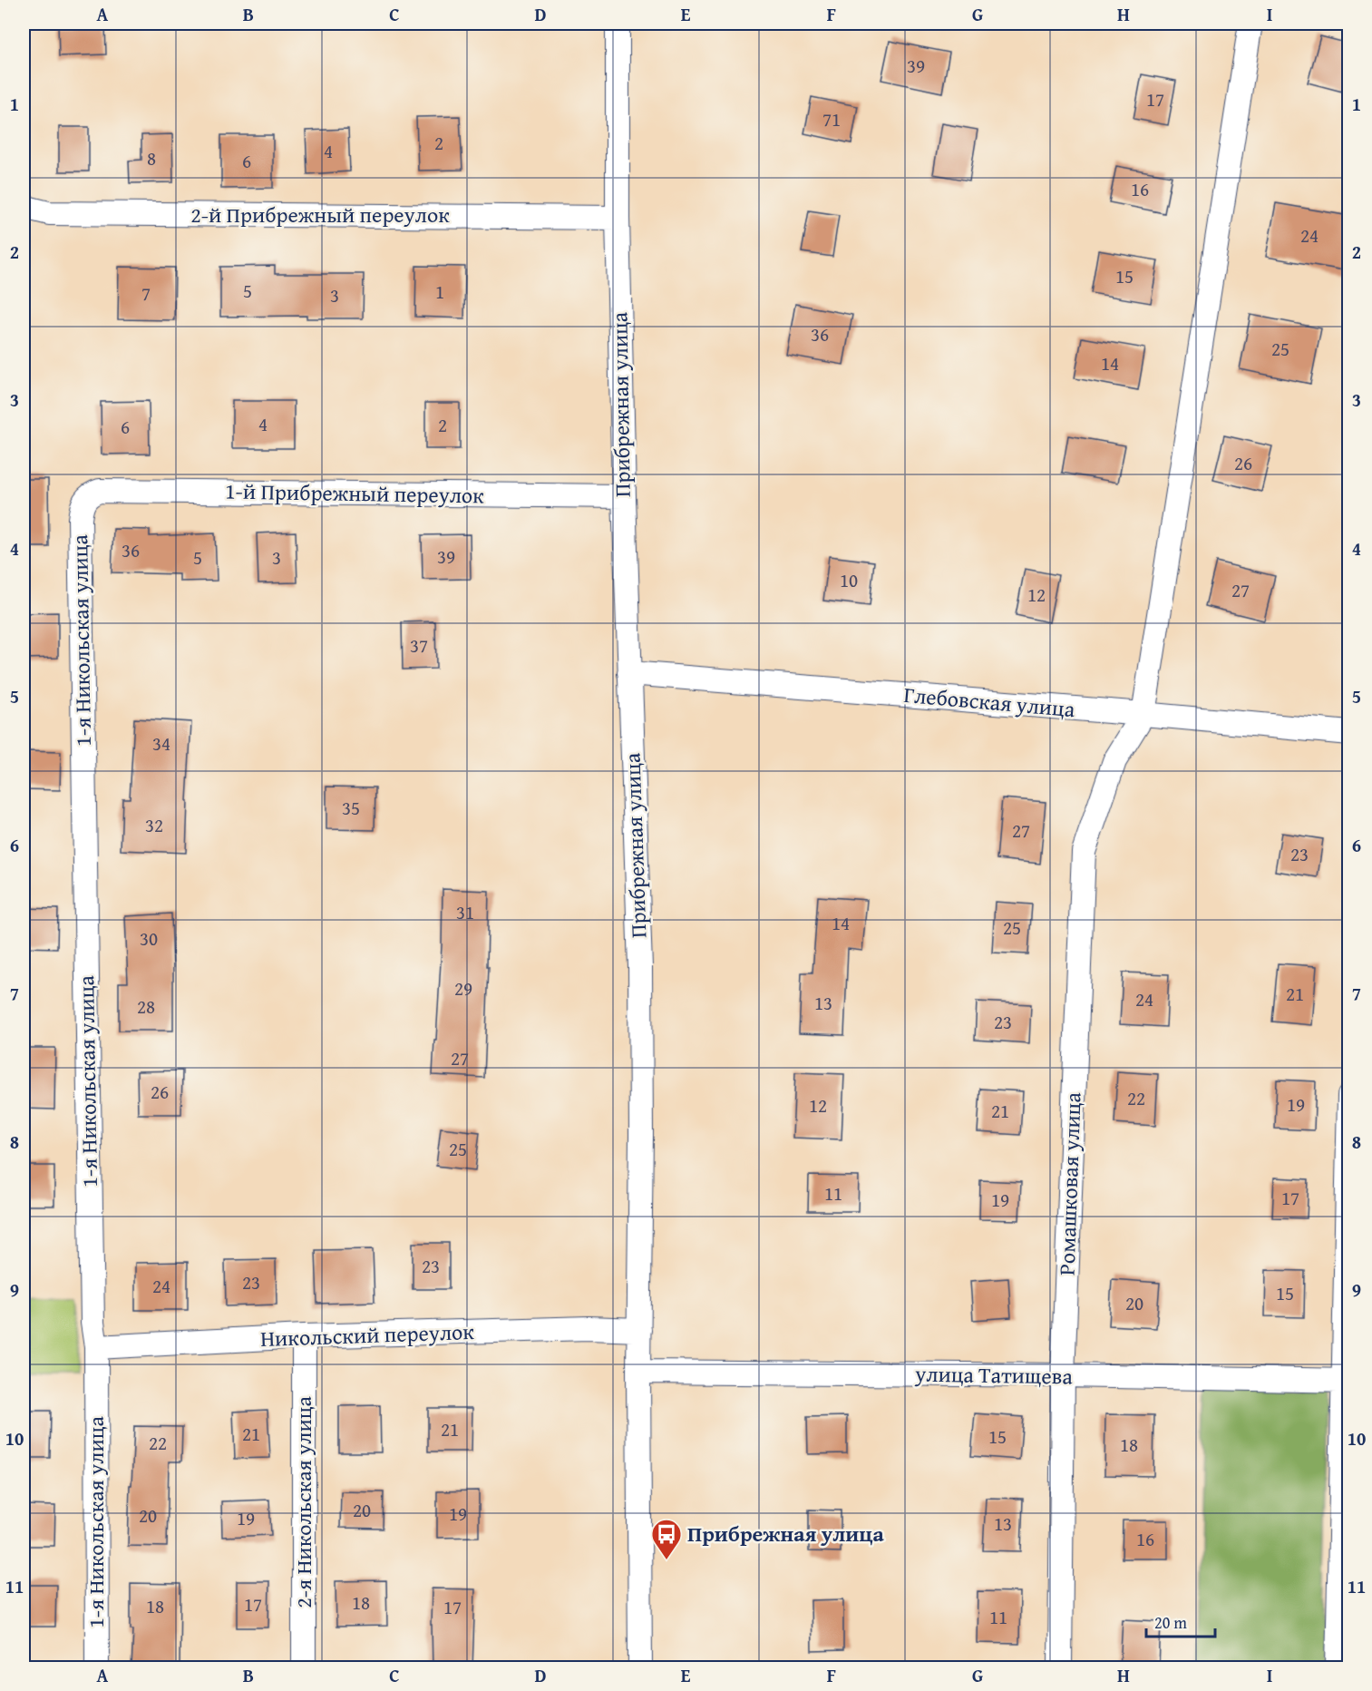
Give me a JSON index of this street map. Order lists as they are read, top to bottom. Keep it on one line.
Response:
{"streets":{"street":["2-й Прибрежный переулок","Прибрежная улица","1-й Прибрежный переулок","1-я Никольская улица","Глебовская улица","Ромашковая улица","Никольский переулок","улица Татищева","2-я Никольская улица"]},"crossings":[["2-й Прибрежный переулок","Прибрежная улица"],["Прибрежная улица","1-й Прибрежный переулок"],["Прибрежная улица","Глебовская улица"],["Прибрежная улица","Никольский переулок"],["Прибрежная улица","улица Татищева"],["1-й Прибрежный переулок","1-я Никольская улица"],["1-я Никольская улица","Никольский переулок"],["Глебовская улица","Ромашковая улица"],["Ромашковая улица","улица Татищева"],["Никольский переулок","2-я Никольская улица"]],"places":{"bus stop":["Прибрежная улица"]},"house_numbers":["39","17","71","2","4","8","6","16","24","15","5","1","7","3","36","25","14","4","2","6","26","36","39","5","3","10","27","12","37","34","35","32","27","23","31","14","25","30","29","21","24","13","28","23","27","26","22","19","12","21","25","11","17","19","23","23","24","15","20","21","21","15","22","18","20","19","20","19","13","16","18","17","18","17","11"],"scale_bar":"20 m","grid":{"columns":["A","B","C","D","E","F","G","H","I"],"rows":["1","2","3","4","5","6","7","8","9","10","11"]}}
